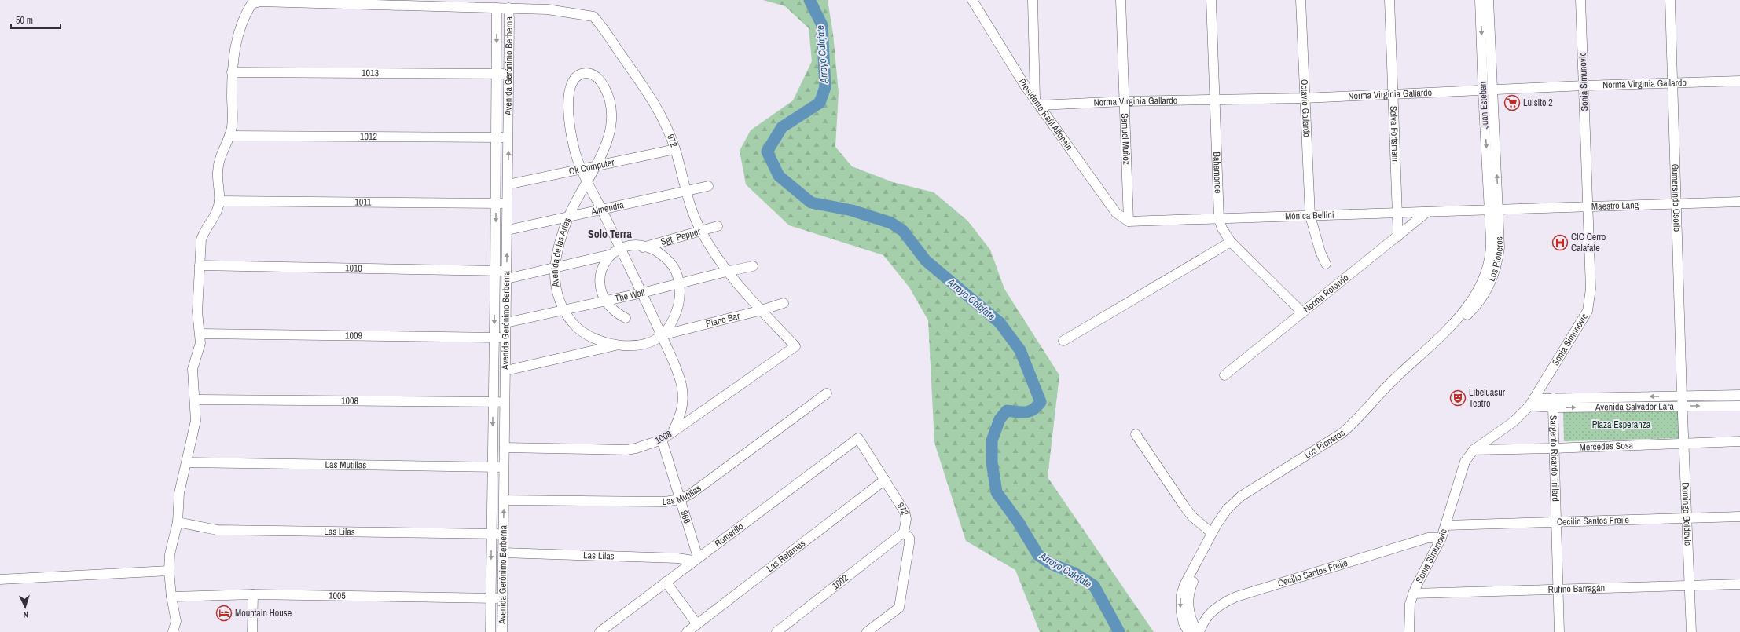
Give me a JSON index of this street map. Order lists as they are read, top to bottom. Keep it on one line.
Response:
{"streets":{"street":["Avenida Gerónimo Berberna","1013","Sonia Simunovic","Norma Virginia Gallardo","Juan Esteban","Octavio Gallardo","Presidente Raúl Alfonsín","Selva Fortsmann","1012","Samuel Muñoz","972","Ok Computer","Bahamonde","Gumersindo Osorio","1011","Maestro Lang","Almendra","Mónica Bellini","Sgt. Pepper","Avenida de las Artes","Los Pioneros","1010","Norma Rotondo","The Wall","Piano Bar","1009","1008","Avenida Salvador Lara","Mercedes Sosa","Sargento Ricardo Trillard","Las Mutillas","Domingo Boldovic","966","Cecilio Santos Freile","Las Lilas","Romerillo","Las Retamas","1002","Rufino Barragán","1005"]},"crossings":[["Avenida Gerónimo Berberna","1013"],["Avenida Gerónimo Berberna","1012"],["Avenida Gerónimo Berberna","972"],["Avenida Gerónimo Berberna","Ok Computer"],["Avenida Gerónimo Berberna","1011"],["Avenida Gerónimo Berberna","Almendra"],["Avenida Gerónimo Berberna","1010"],["Avenida Gerónimo Berberna","The Wall"],["Avenida Gerónimo Berberna","1009"],["Avenida Gerónimo Berberna","1008"],["Avenida Gerónimo Berberna","Las Mutillas"],["Avenida Gerónimo Berberna","Las Lilas"],["Avenida Gerónimo Berberna","1005"],["1013","972"],["Sonia Simunovic","Norma Virginia Gallardo"],["Sonia Simunovic","Maestro Lang"],["Sonia Simunovic","Avenida Salvador Lara"],["Sonia Simunovic","Mercedes Sosa"],["Sonia Simunovic","Cecilio Santos Freile"],["Sonia Simunovic","Rufino Barragán"],["Norma Virginia Gallardo","Juan Esteban"],["Norma Virginia Gallardo","Octavio Gallardo"],["Norma Virginia Gallardo","Presidente Raúl Alfonsín"],["Norma Virginia Gallardo","Selva Fortsmann"],["Norma Virginia Gallardo","Samuel Muñoz"],["Norma Virginia Gallardo","Bahamonde"],["Norma Virginia Gallardo","Gumersindo Osorio"],["Juan Esteban","Maestro Lang"],["Juan Esteban","Mónica Bellini"],["Juan Esteban","Los Pioneros"],["Octavio Gallardo","Mónica Bellini"],["Presidente Raúl Alfonsín","Samuel Muñoz"],["Presidente Raúl Alfonsín","Mónica Bellini"],["Selva Fortsmann","Mónica Bellini"],["Selva Fortsmann","Norma Rotondo"],["Samuel Muñoz","Mónica Bellini"],["972","Ok Computer"],["972","Almendra"],["972","Sgt. Pepper"],["972","The Wall"],["972","Piano Bar"],["972","1008"],["972","Romerillo"],["972","Las Retamas"],["972","1002"],["Ok Computer","Avenida de las Artes"],["Bahamonde","Mónica Bellini"],["Bahamonde","Norma Rotondo"],["Gumersindo Osorio","Maestro Lang"],["Gumersindo Osorio","Avenida Salvador Lara"],["Gumersindo Osorio","Domingo Boldovic"],["Maestro Lang","Mónica Bellini"],["Maestro Lang","Los Pioneros"],["Almendra","Avenida de las Artes"],["Mónica Bellini","Los Pioneros"],["Mónica Bellini","Norma Rotondo"],["Avenida de las Artes","The Wall"],["Avenida de las Artes","Piano Bar"],["Avenida de las Artes","1008"],["1008","966"],["Avenida Salvador Lara","Sargento Ricardo Trillard"],["Avenida Salvador Lara","Domingo Boldovic"],["Mercedes Sosa","Sargento Ricardo Trillard"],["Mercedes Sosa","Domingo Boldovic"],["Sargento Ricardo Trillard","Cecilio Santos Freile"],["Sargento Ricardo Trillard","Rufino Barragán"],["Las Mutillas","966"],["Domingo Boldovic","Cecilio Santos Freile"],["Domingo Boldovic","Rufino Barragán"],["966","Las Lilas"],["966","Romerillo"],["Las Lilas","Romerillo"]],"districts":["Solo Terra"],"water":["Arroyo Calafate"],"parks":["Plaza Esperanza"],"places":{"supermarket":["Luisito 2"],"hospital":["CIC Cerro Calafate"],"theatre":["Libeluasur Teatro"],"hotel":["Mountain House"]},"scale_bar":"50 m","north":"bottom"}
